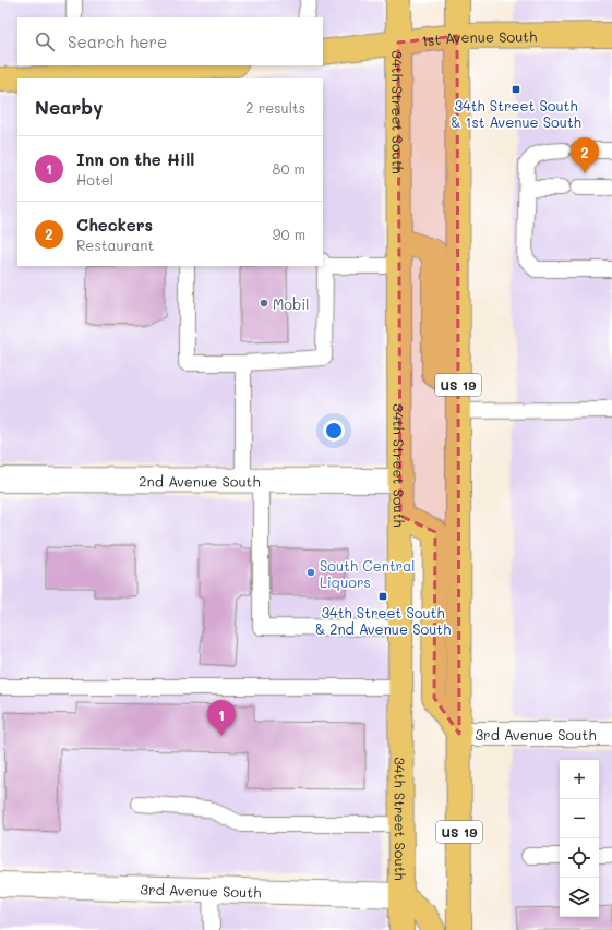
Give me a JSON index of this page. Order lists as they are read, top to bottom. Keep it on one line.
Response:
{"streets":{"main road":["1st Avenue South","34th Street South","US 19"],"street":["2nd Avenue South","3rd Avenue South"]},"crossings":[["1st Avenue South","34th Street South"],["1st Avenue South","US 19"],["34th Street South","2nd Avenue South"],["34th Street South","3rd Avenue South"],["US 19","3rd Avenue South"]],"places":{"transit":["34th Street South & 1st Avenue South","34th Street South & 2nd Avenue South"],"other":["Mobil","South Central Liquors"]},"page":{"search":"Search here","heading":["Nearby","2 results"],"list":[{"mark":"1","name":"Inn on the Hill","note":"Hotel","value":"80 m"},{"mark":"2","name":"Checkers","note":"Restaurant","value":"90 m"}],"pins":["2","1"],"map_buttons":["+","−"]}}
